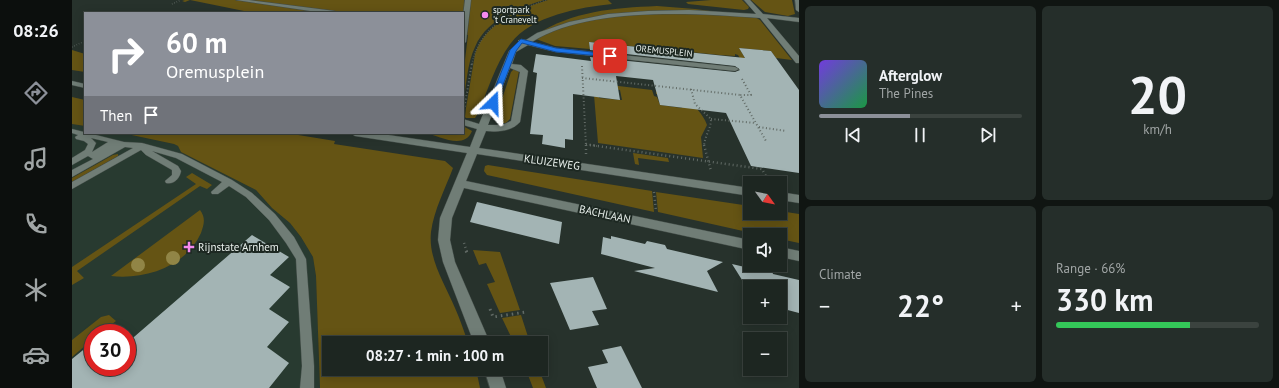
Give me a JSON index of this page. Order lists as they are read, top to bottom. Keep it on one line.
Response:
{"streets":{"street":["OREMUSPLEIN","KLUIZEWEG","BACHLAAN"]},"places":{"other":["sportpark 't Cranevelt"],"health":["Rijnstate Arnhem"]},"north":"bottom right","page":{"tabs":"08:26","tile":[["20","km/h"],"Climate",["Range · 66%","330 km"]],"turn":["60 m","Oremusplein"],"song":["Afterglow","The Pines"],"then":"Then","map_buttons":["+","−"],"heat":["−","22°","+"],"limit":"30","trip":"08:27 · 1 min · 100 m"}}
